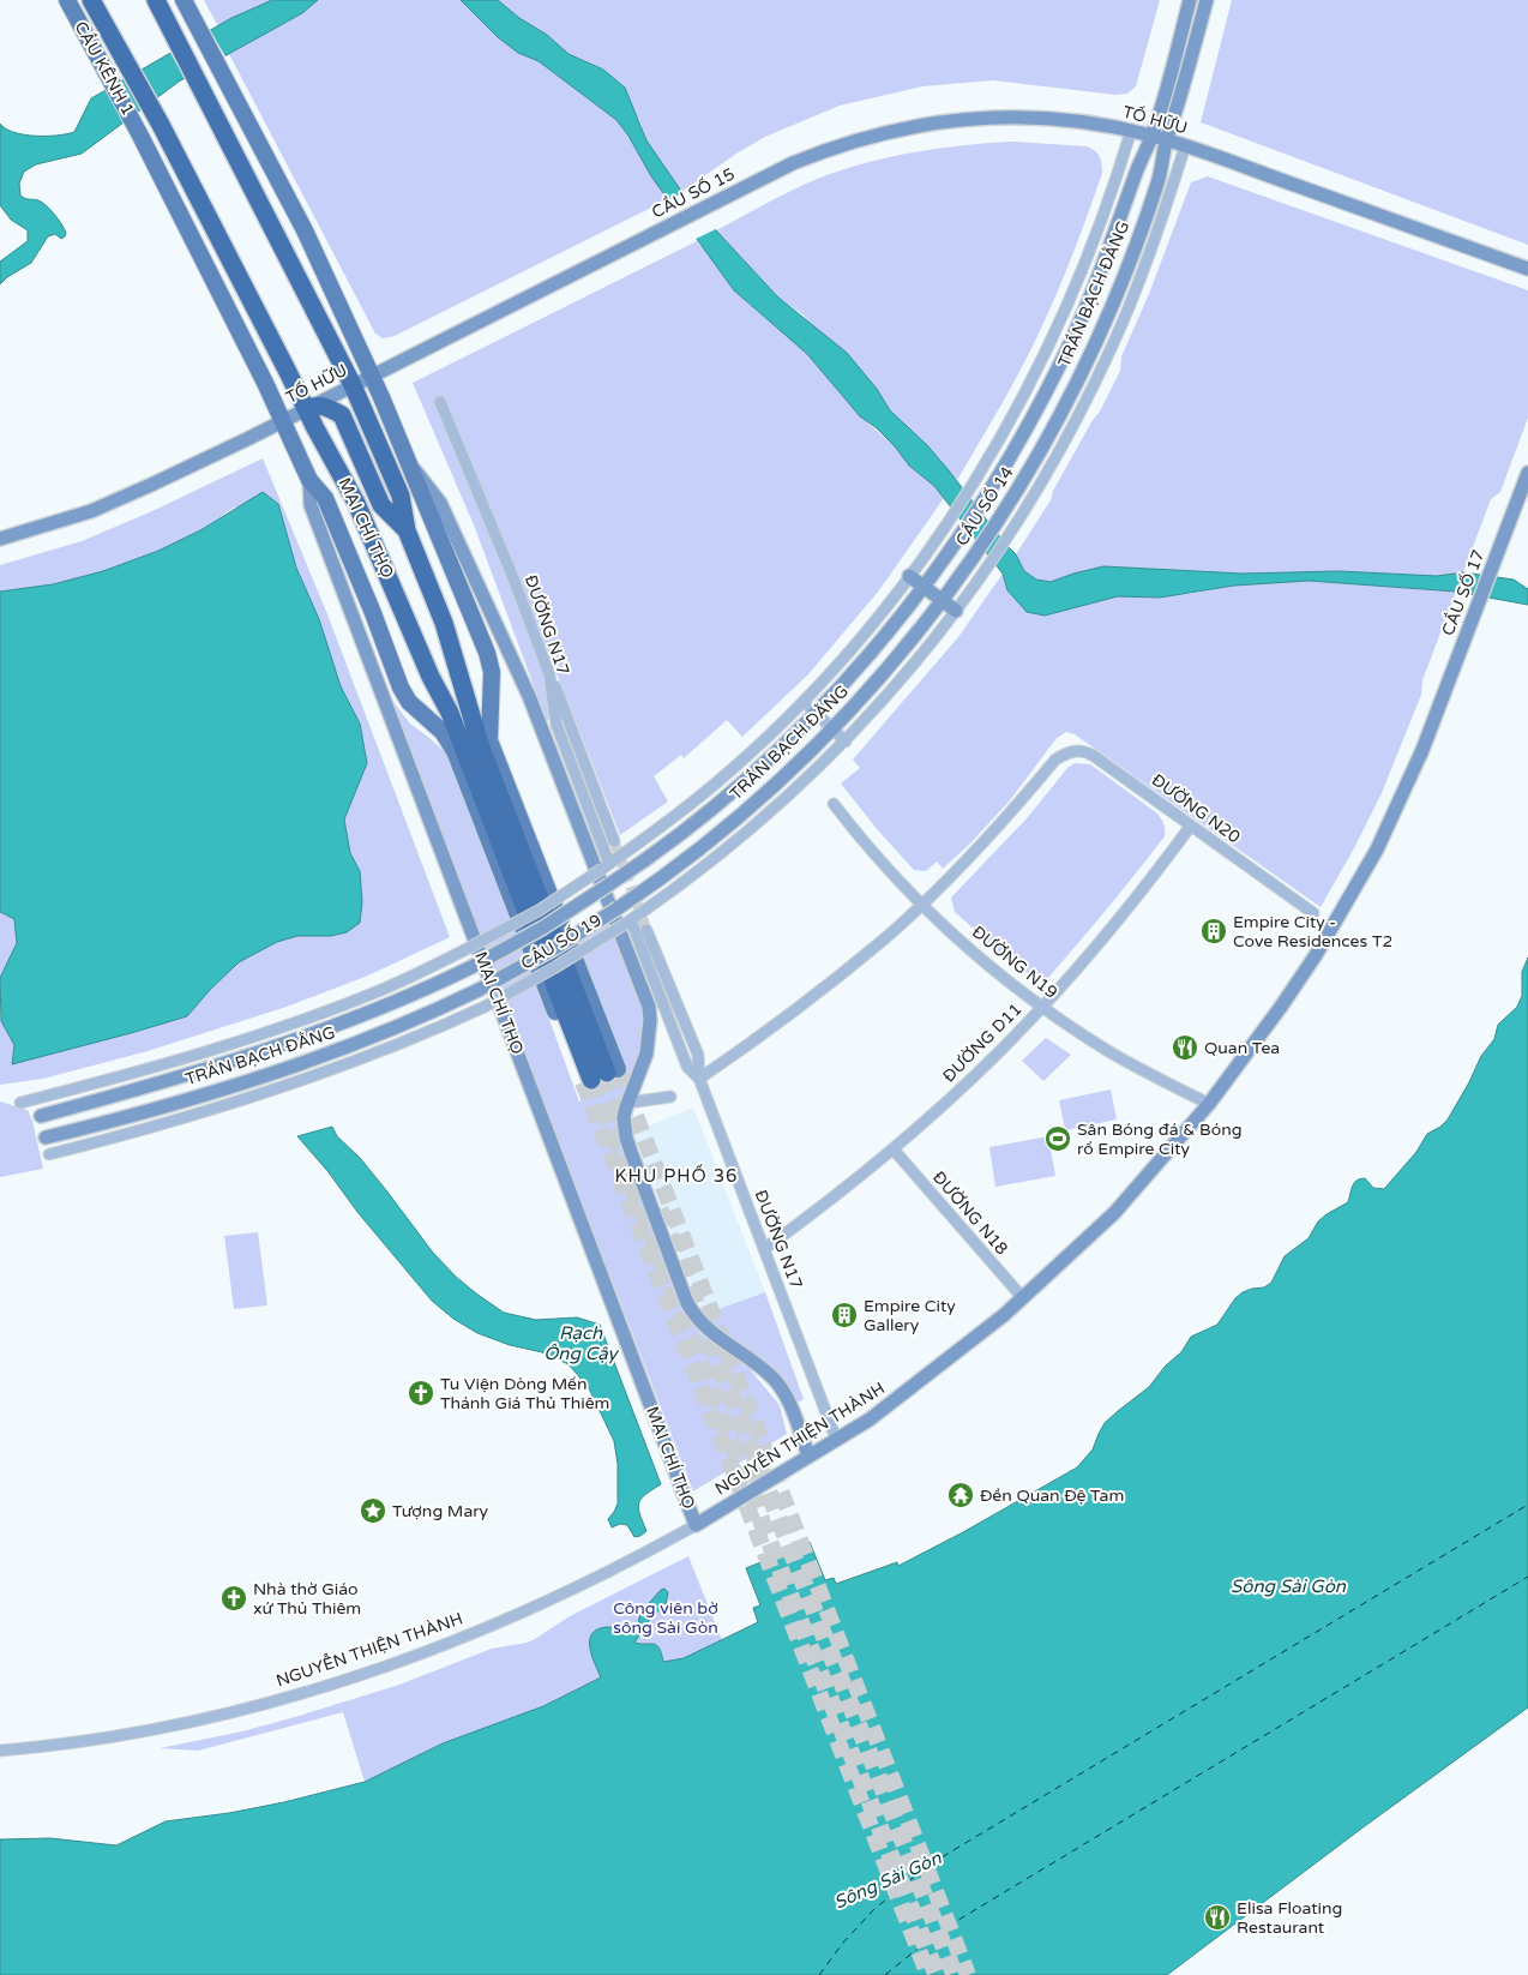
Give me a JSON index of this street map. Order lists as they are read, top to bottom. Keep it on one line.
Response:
{"streets":{"highway":["CẦU KÊNH 1","MAI CHÍ THỌ"],"street":["TỐ HỮU","CẦU SỐ 15","TRẦN BẠCH ĐẰNG","CẦU SỐ 14","CẦU SỐ 17","ĐƯỜNG N17","ĐƯỜNG N20","CẦU SỐ 19","ĐƯỜNG N19","ĐƯỜNG D11","ĐƯỜNG N18","NGUYỄN THIỆN THÀNH"]},"crossings":[["CẦU KÊNH 1","MAI CHÍ THỌ"],["TỐ HỮU","CẦU SỐ 15"],["TỐ HỮU","TRẦN BẠCH ĐẰNG"],["TỐ HỮU","CẦU SỐ 14"],["TỐ HỮU","MAI CHÍ THỌ"],["TRẦN BẠCH ĐẰNG","CẦU SỐ 14"],["TRẦN BẠCH ĐẰNG","CẦU SỐ 19"],["CẦU SỐ 14","ĐƯỜNG N17"],["CẦU SỐ 14","CẦU SỐ 19"],["MAI CHÍ THỌ","NGUYỄN THIỆN THÀNH"],["CẦU SỐ 17","NGUYỄN THIỆN THÀNH"],["ĐƯỜNG N17","CẦU SỐ 19"],["ĐƯỜNG N17","ĐƯỜNG D11"],["ĐƯỜNG N17","NGUYỄN THIỆN THÀNH"],["ĐƯỜNG N20","ĐƯỜNG N19"],["ĐƯỜNG N20","ĐƯỜNG D11"],["ĐƯỜNG N19","ĐƯỜNG D11"],["ĐƯỜNG N19","NGUYỄN THIỆN THÀNH"],["ĐƯỜNG D11","ĐƯỜNG N18"],["ĐƯỜNG N18","NGUYỄN THIỆN THÀNH"]],"districts":["KHU PHỐ 36"],"water":["Rạch Ông Cậy","Sông Sài Gòn"],"parks":["Công viên bờ sông Sài Gòn"],"places":{"building":["Empire City - Cove Residences T2","Empire City Gallery"],"restaurant":["Quan Tea","Elisa Floating Restaurant"],"sports":["Sân Bóng đá & Bóng rổ Empire City"],"church":["Tu Viện Dòng Mến Thánh Giá Thủ Thiêm","Nhà thờ Giáo xứ Thủ Thiêm"],"temple":["Đền Quan Đệ Tam"],"place":["Tượng Mary"]}}
